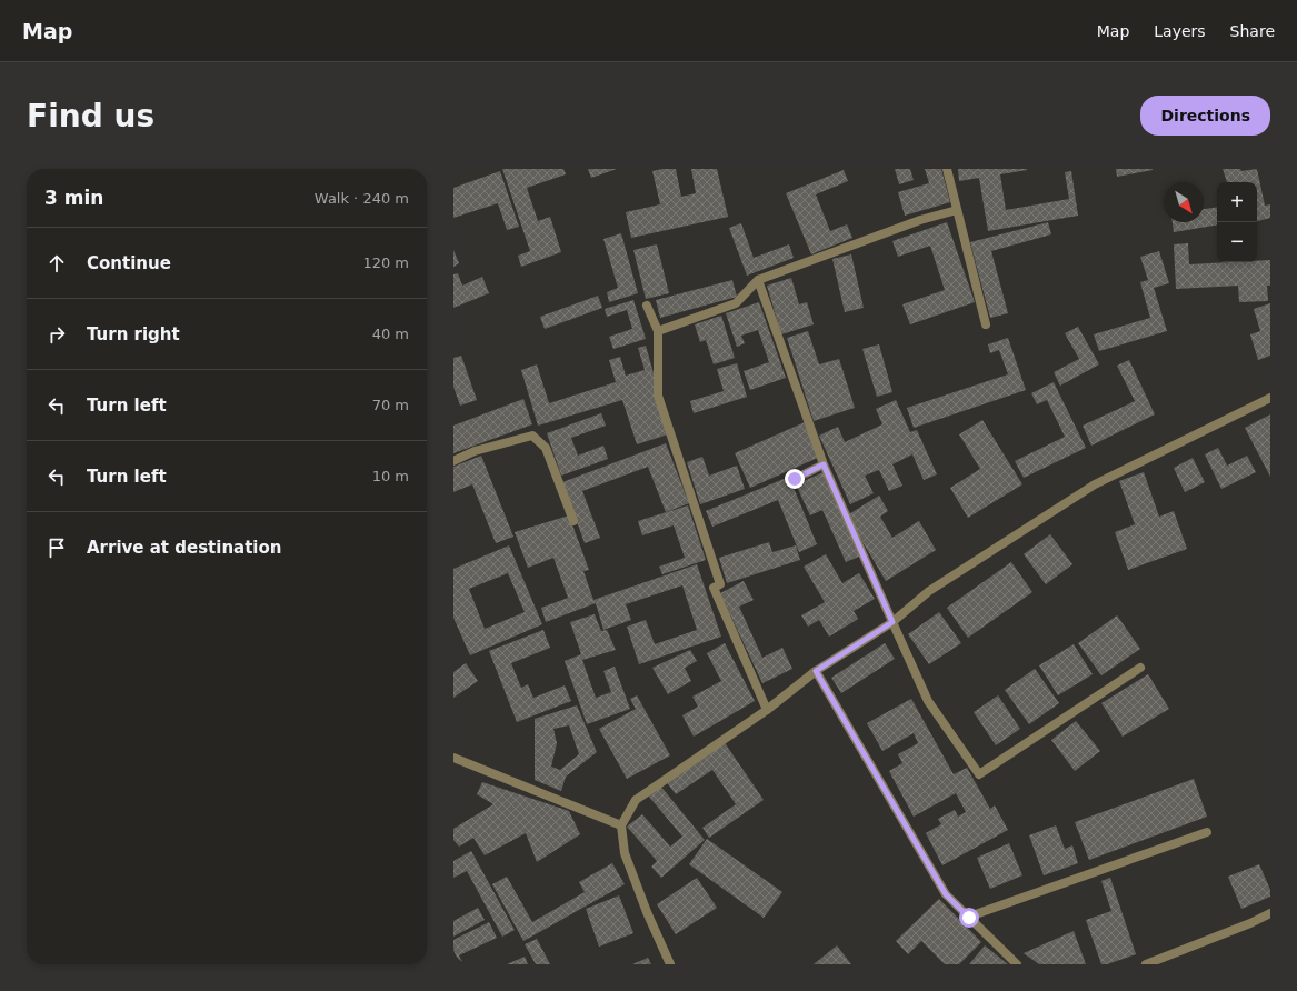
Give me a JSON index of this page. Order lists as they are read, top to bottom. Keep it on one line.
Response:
{"north":"bottom right","page":{"header":"Map","nav":["Map","Layers","Share"],"buttons":"Directions","title":"Find us","heading":["3 min","Walk · 240 m"],"map_buttons":["+","−"],"list":[["Continue","120 m"],["Turn right","40 m"],["Turn left","70 m"],["Turn left","10 m"],"Arrive at destination"]}}
